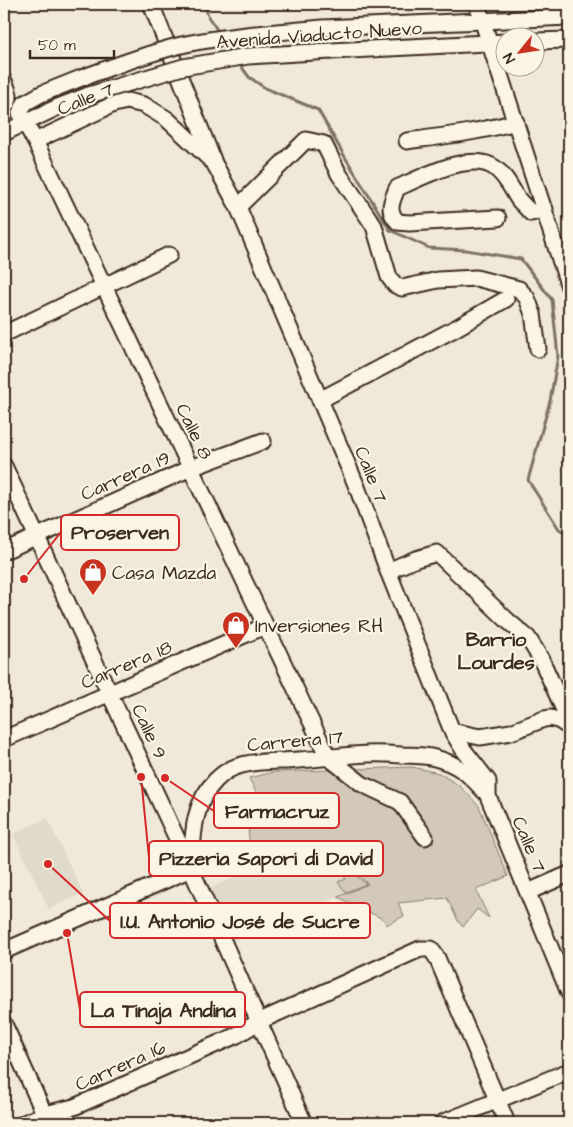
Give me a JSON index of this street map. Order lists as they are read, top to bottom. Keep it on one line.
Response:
{"streets":{"street":["Avenida Viaducto Nuevo","Calle 7","Calle 8","Carrera 19","Carrera 18","Calle 9","Carrera 17","Carrera 16"]},"crossings":[["Avenida Viaducto Nuevo","Calle 8"],["Calle 7","Calle 8"],["Calle 7","Carrera 17"],["Calle 8","Carrera 19"],["Calle 8","Carrera 18"],["Calle 8","Carrera 17"],["Carrera 19","Calle 9"],["Carrera 18","Calle 9"],["Calle 9","Carrera 17"],["Calle 9","Carrera 16"]],"districts":["Barrio Lourdes"],"places":{"other":["Proserven","Pizzeria Sapori di David","Farmacruz","I.U. Antonio José de Sucre","La Tinaja Andina"],"shop":["Casa Mazda","Inversiones RH"]},"scale_bar":"50 m","north":"bottom left"}
